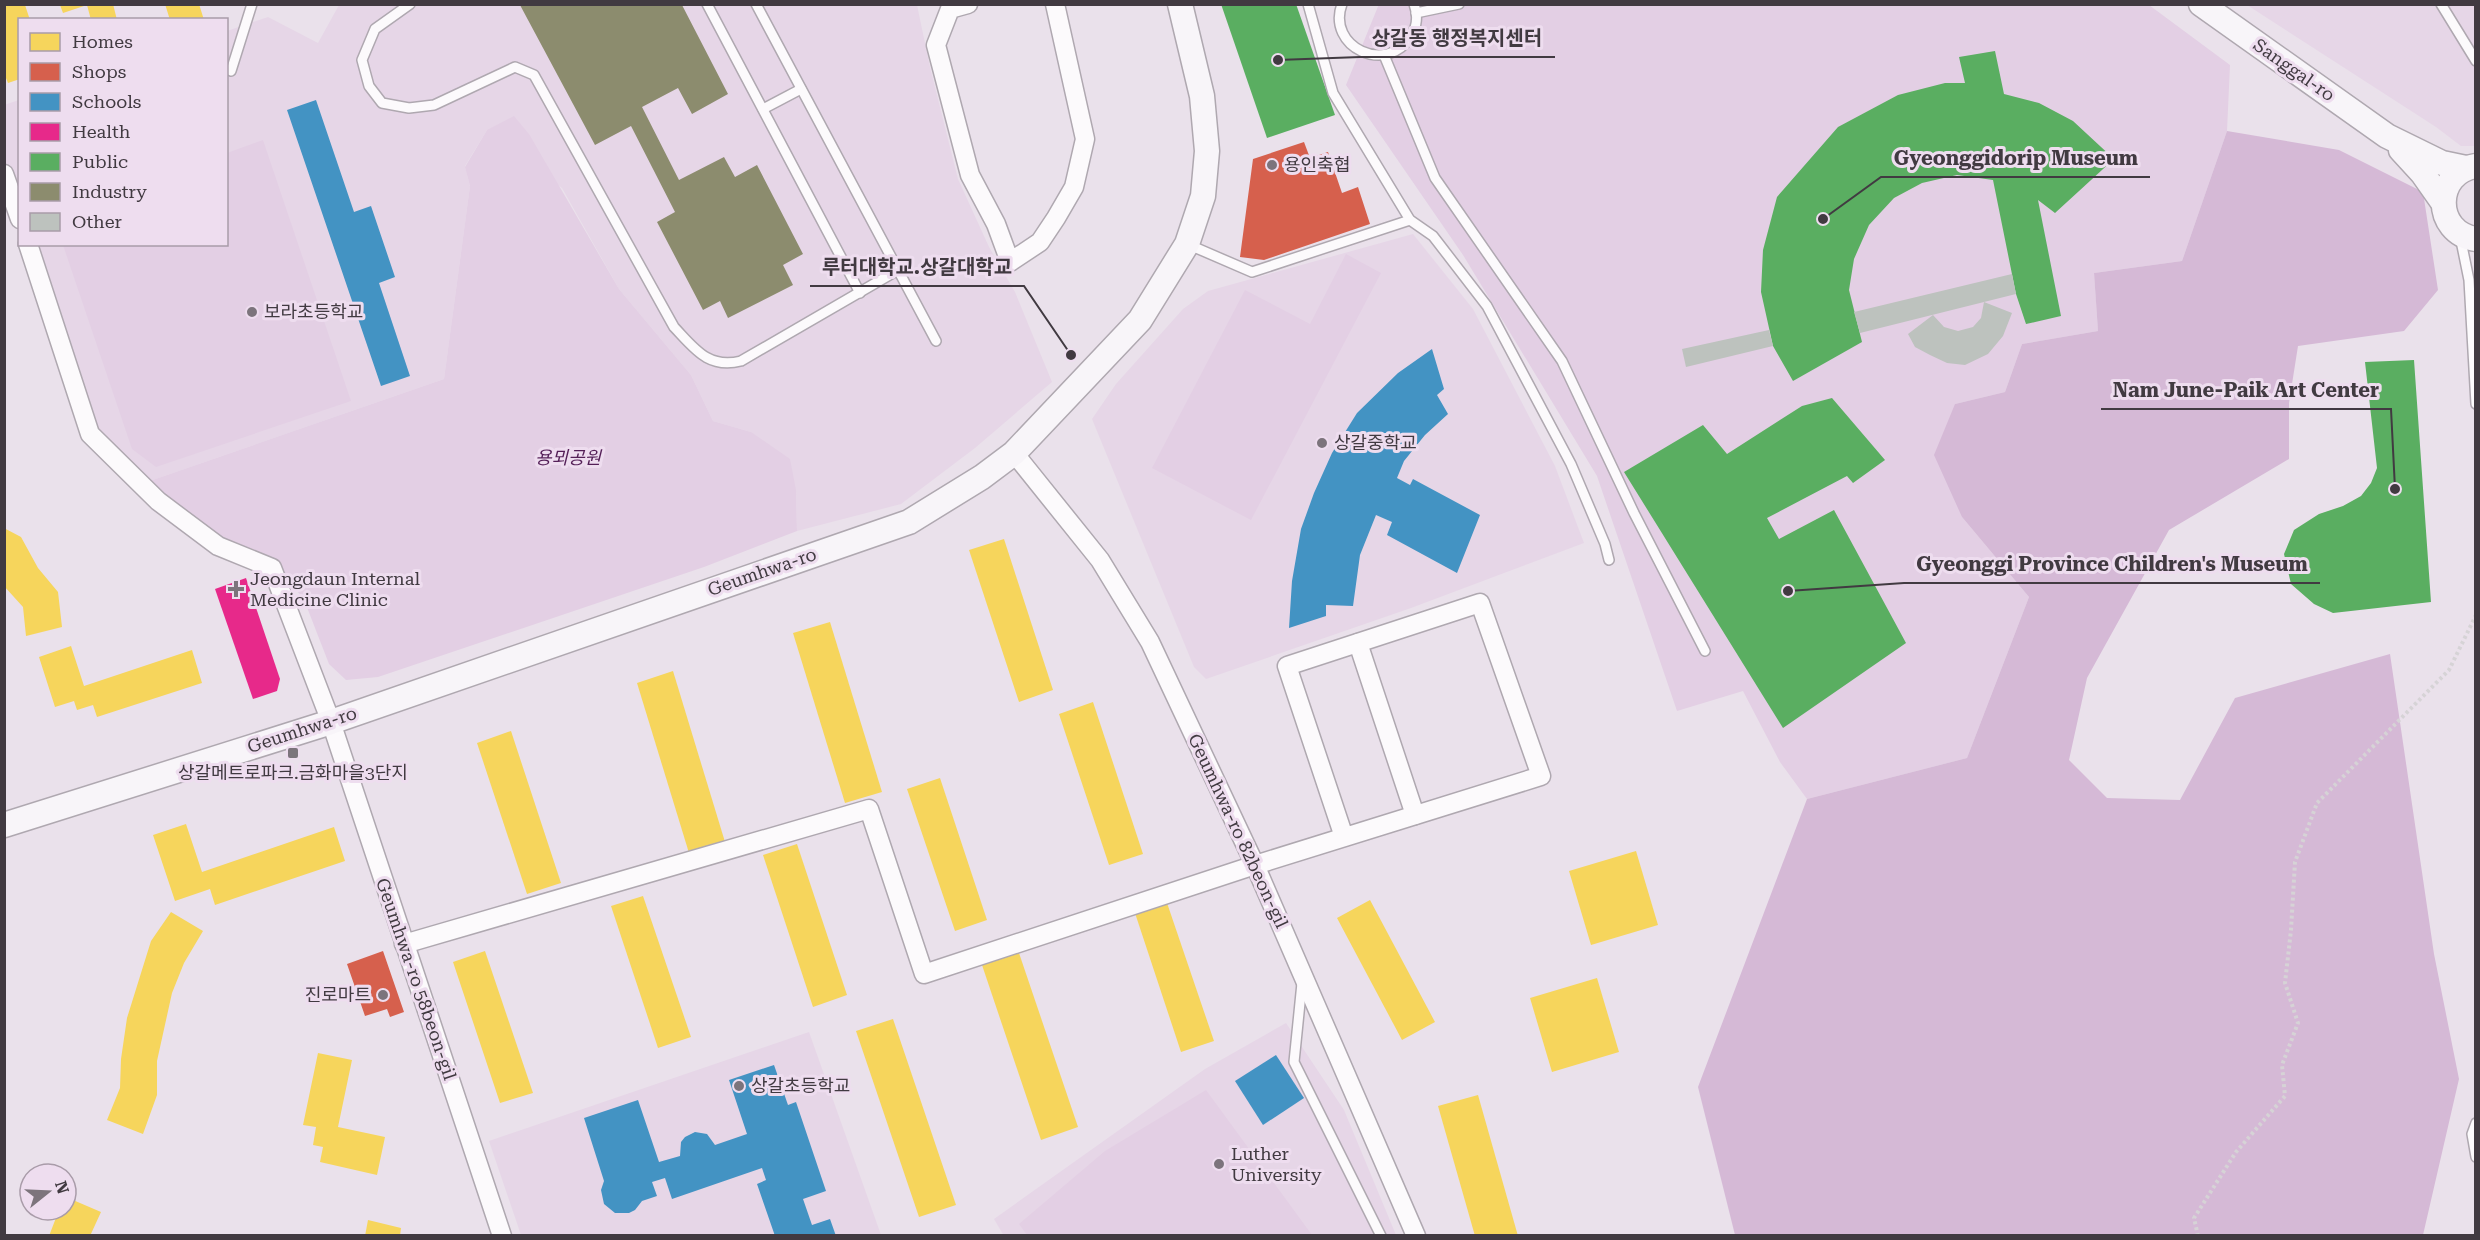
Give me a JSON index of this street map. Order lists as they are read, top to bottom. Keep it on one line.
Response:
{"streets":{"street":["Sanggal-ro","Geumhwa-ro","Geumhwa-ro 82beon-gil","Geumhwa-ro 58beon-gil"]},"crossings":[["Geumhwa-ro","Geumhwa-ro 82beon-gil"],["Geumhwa-ro","Geumhwa-ro 58beon-gil"]],"parks":["용뫼공원"],"places":{"other":["상갈동 행정복지센터","용인축협","Gyeonggidorip Museum","보라초등학교","루터대학교.상갈대학교","상갈중학교","Nam June-Paik Art Center","Gyeonggi Province Children's Museum","진로마트","상갈초등학교","Luther University"],"health":["Jeongdaun Internal Medicine Clinic"],"transit":["상갈메트로파크.금화마을3단지"]},"legend":["Homes","Shops","Schools","Health","Public","Industry","Other"],"north":"right"}
